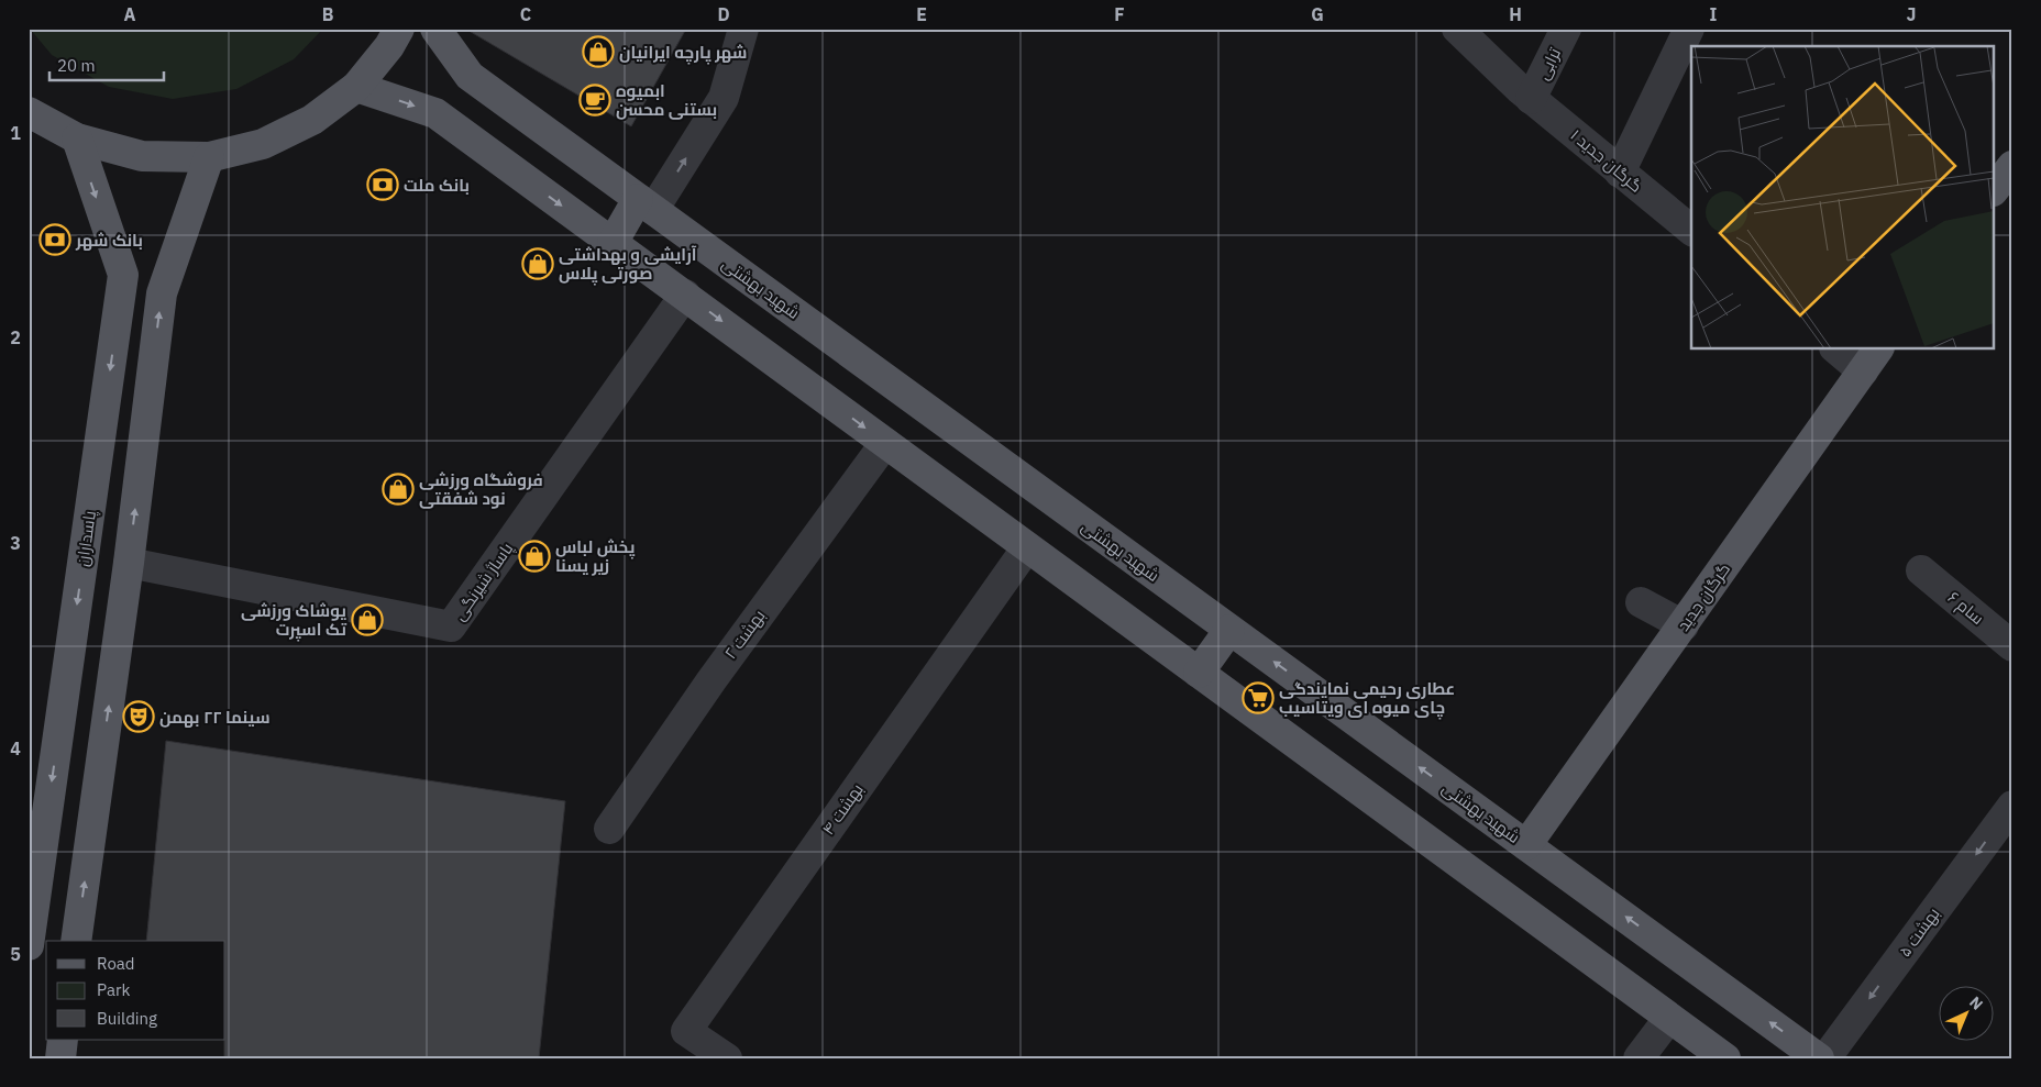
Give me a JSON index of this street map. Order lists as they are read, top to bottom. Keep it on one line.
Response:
{"streets":{"main road":["شهید بهشتی","پاسداران","گرگان جدید"],"street":["ترابی","گرگان جدید ۱","پاساژ شیرنگی","۶ سام","بهشت ۲","۴ بهشت","بهشت ۵"]},"crossings":[["ترابی","گرگان جدید ۱"],["شهید بهشتی","گرگان جدید"]],"one_way":["بهشت ۵"],"places":{"shop":["شهر پارچه ایرانیان","آرایشی و بهداشتی صورتی پلاس","فروشگاه ورزشی نود شفقتی","پخش لباس زیر یسنا","پوشاک ورزشی تک اسپرت"],"cafe":["ابمیوه بستنی محسن"],"bank":["بانک ملت","بانک شهر"],"supermarket":["عطاری رحیمی نمایندگی چای میوه ای ویتاسیب"],"theatre":["سینما ۲۲ بهمن"]},"legend":["Road","Park","Building"],"scale_bar":"20 m","north":"top right","grid":{"columns":["A","B","C","D","E","F","G","H","I","J"],"rows":["1","2","3","4","5"]}}
